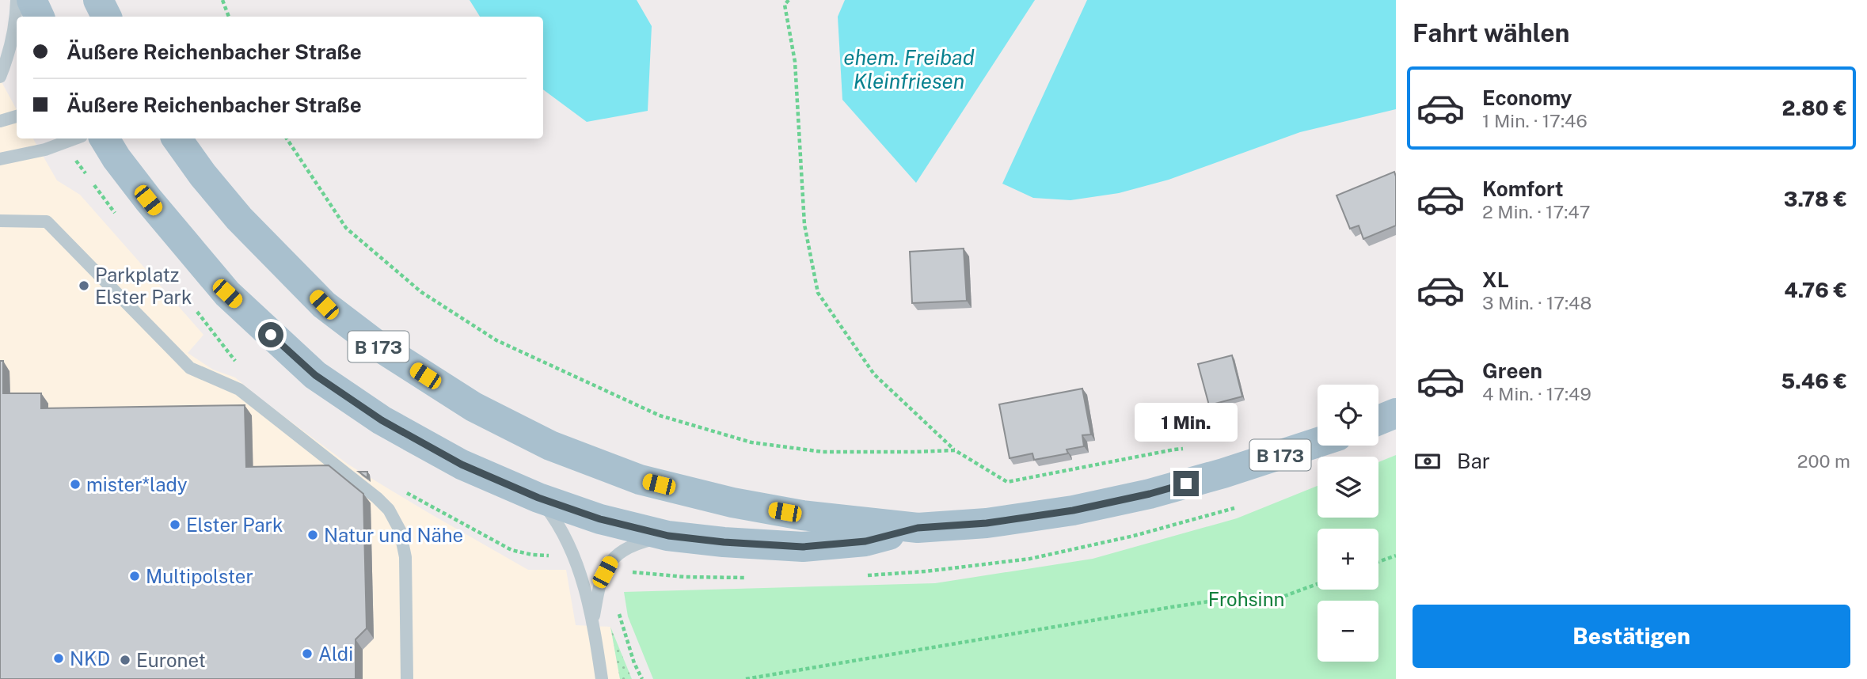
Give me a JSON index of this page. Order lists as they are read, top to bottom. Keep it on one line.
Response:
{"streets":{"main road":["B 173"]},"water":["ehem. Freibad Kleinfriesen"],"parks":["Frohsinn"],"places":["Parkplatz Elster Park","mister*lady","Elster Park","Natur und Nähe","Multipolster","Aldi","NKD","Euronet"],"page":{"heading":"Fahrt wählen","banner":["Äußere Reichenbacher Straße","Äußere Reichenbacher Straße"],"list":[{"name":"Economy","note":"1 Min. · 17:46","value":"2.80 €"},{"name":"Komfort","note":"2 Min. · 17:47","value":"3.78 €"},{"name":"XL","note":"3 Min. · 17:48","value":"4.76 €"},{"name":"Green","note":"4 Min. · 17:49","value":"5.46 €"}],"map_buttons":["+","−"],"bubble":"1 Min.","pay":["Bar","200 m"],"buttons":"Bestätigen"}}
